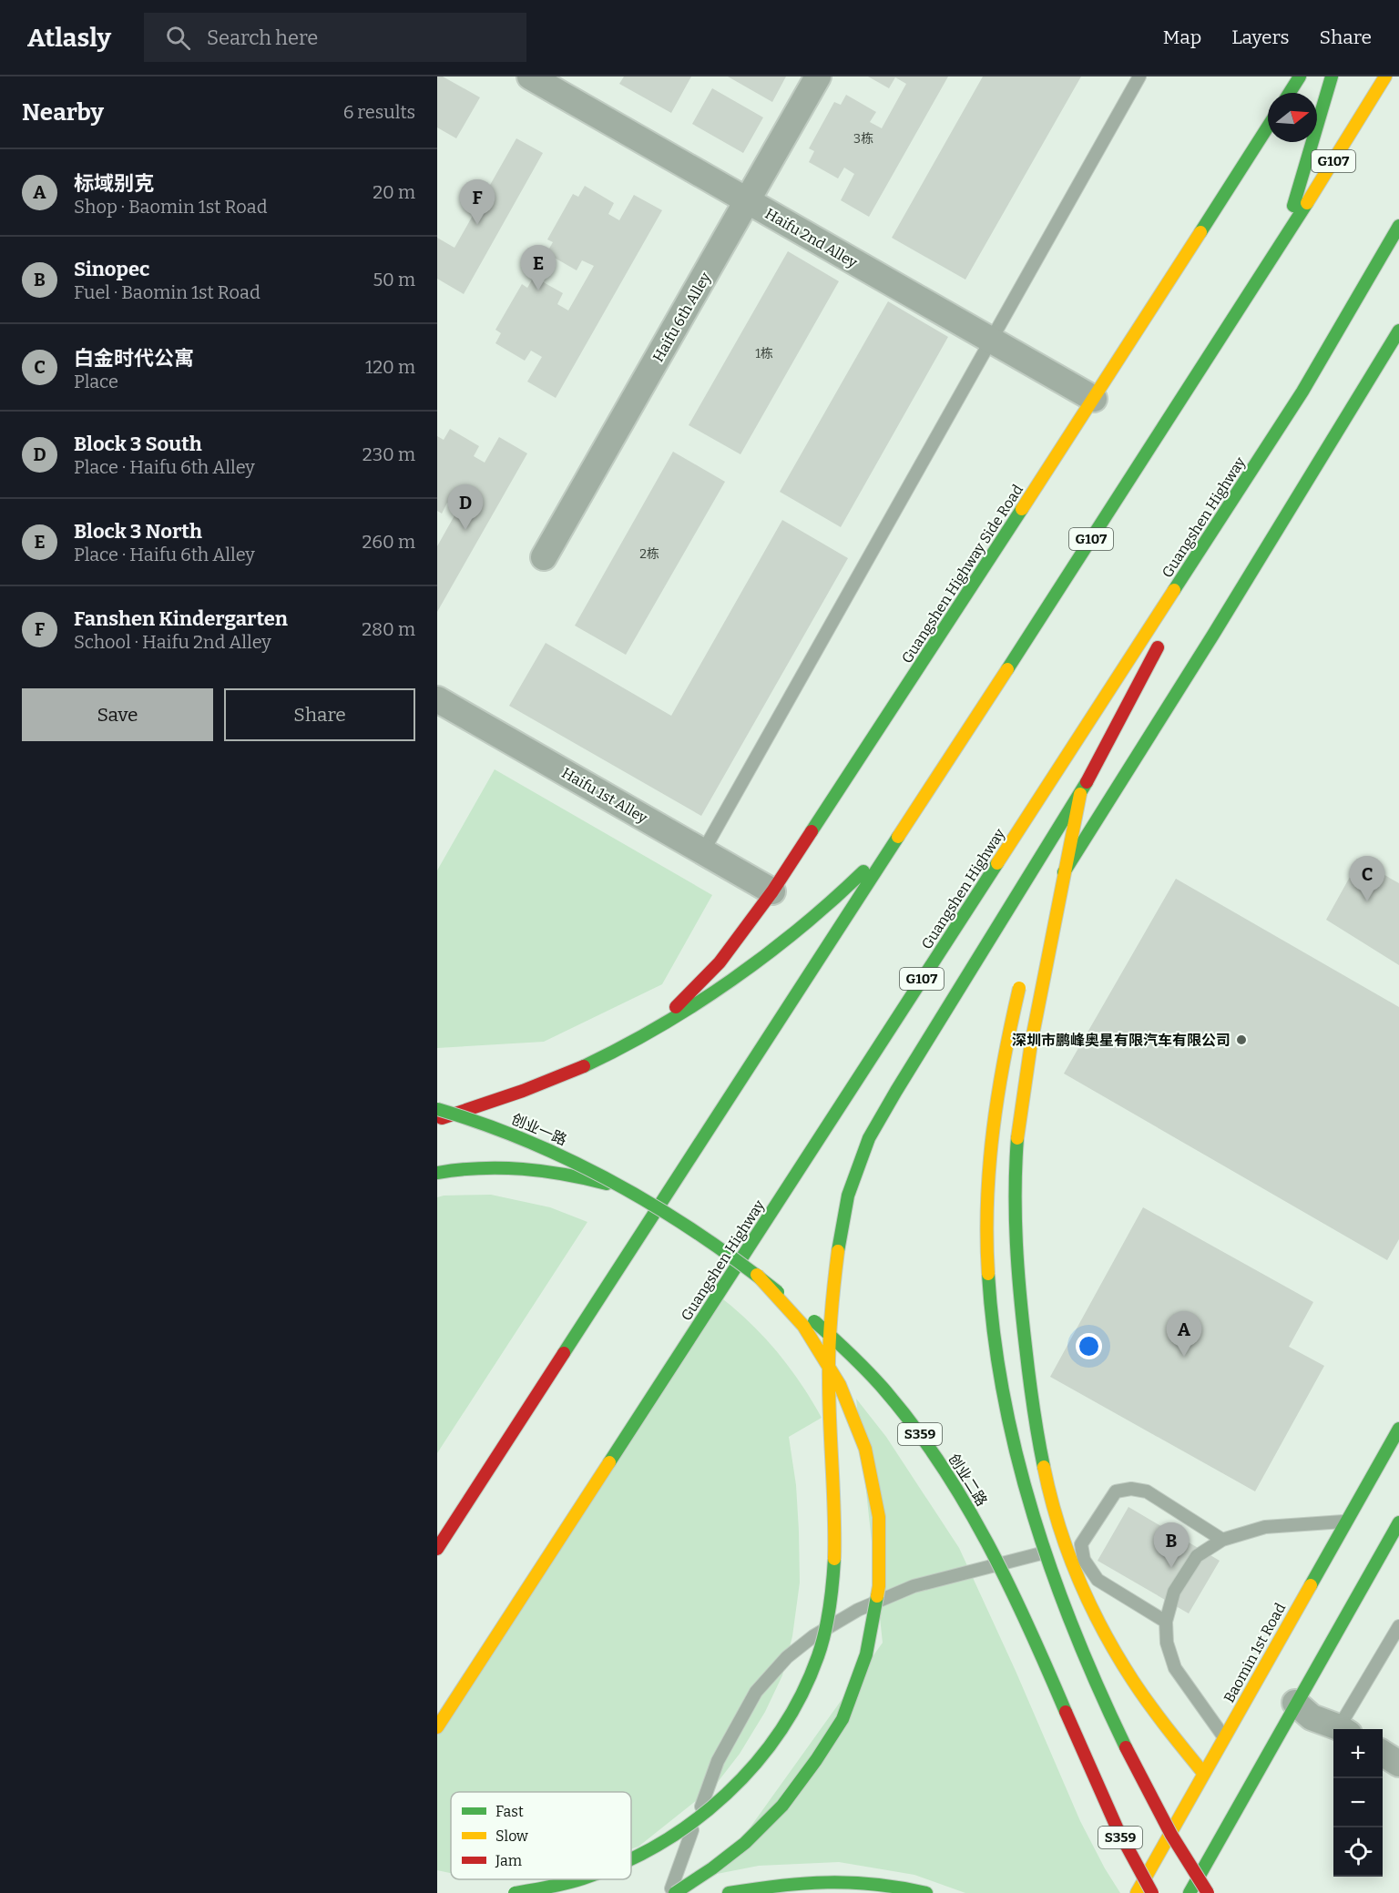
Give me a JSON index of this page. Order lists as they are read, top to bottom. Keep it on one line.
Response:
{"streets":{"main road":["G107","Guangshen Highway","Guangshen Highway Side Road","创业一路","S359","创业二路","Baomin 1st Road"],"street":["Haifu 2nd Alley","Haifu 6th Alley","Haifu 1st Alley"]},"crossings":[["Haifu 2nd Alley","Haifu 6th Alley"],["Haifu 2nd Alley","Guangshen Highway Side Road"],["Guangshen Highway Side Road","Haifu 1st Alley"],["创业一路","创业二路"]],"places":["深圳市鹏峰奥星有限汽车有限公司"],"house_numbers":["3栋","1栋","2栋"],"legend":["Fast","Slow","Jam"],"north":"right","page":{"header":"Atlasly","search":"Search here","nav":["Map","Layers","Share"],"heading":["Nearby","6 results"],"list":[{"mark":"A","name":"标域别克","note":"Shop · Baomin 1st Road","value":"20 m"},{"mark":"B","name":"Sinopec","note":"Fuel · Baomin 1st Road","value":"50 m"},{"mark":"C","name":"白金时代公寓","note":"Place","value":"120 m"},{"mark":"D","name":"Block 3 South","note":"Place · Haifu 6th Alley","value":"230 m"},{"mark":"E","name":"Block 3 North","note":"Place · Haifu 6th Alley","value":"260 m"},{"mark":"F","name":"Fanshen Kindergarten","note":"School · Haifu 2nd Alley","value":"280 m"}],"pins":["F","E","D","C","A","B"],"buttons":["Save","Share"],"map_buttons":["+","−"]}}
